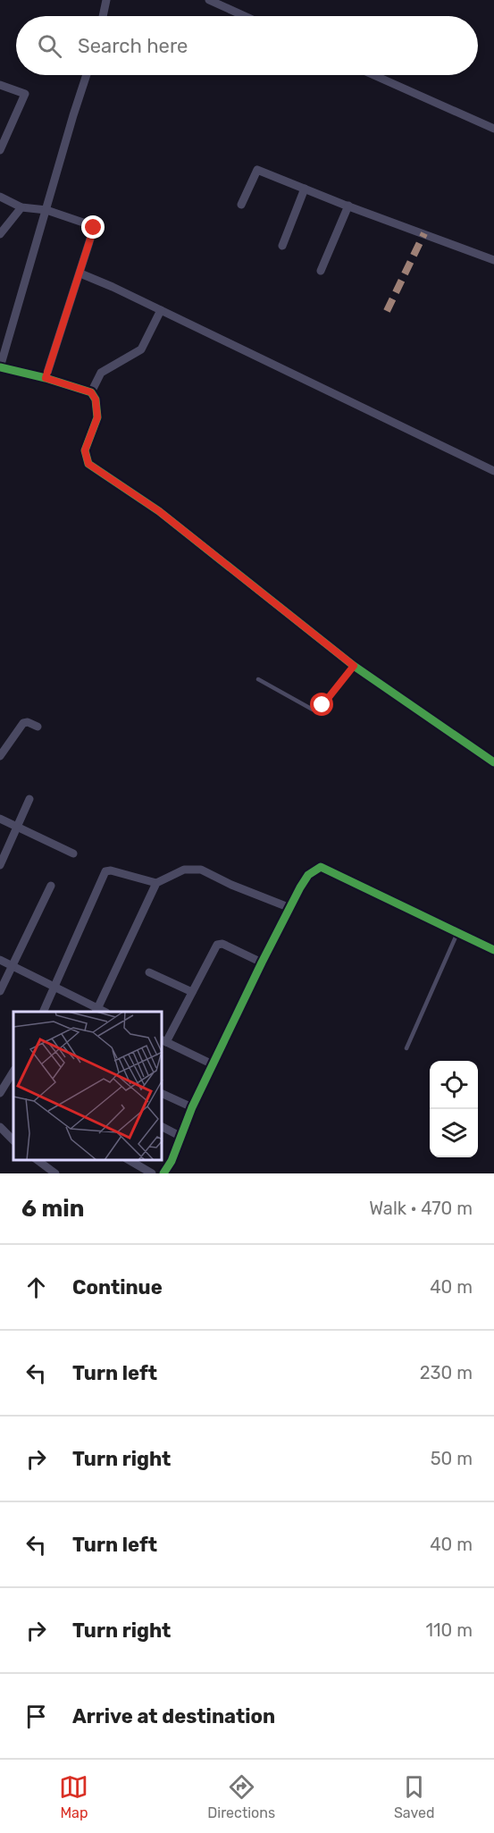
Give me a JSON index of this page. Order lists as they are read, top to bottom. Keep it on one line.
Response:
{"page":{"search":"Search here","heading":["6 min","Walk · 470 m"],"list":[["Continue","40 m"],["Turn left","230 m"],["Turn right","50 m"],["Turn left","40 m"],["Turn right","110 m"],"Arrive at destination"],"nav":["Map","Directions","Saved"]}}
